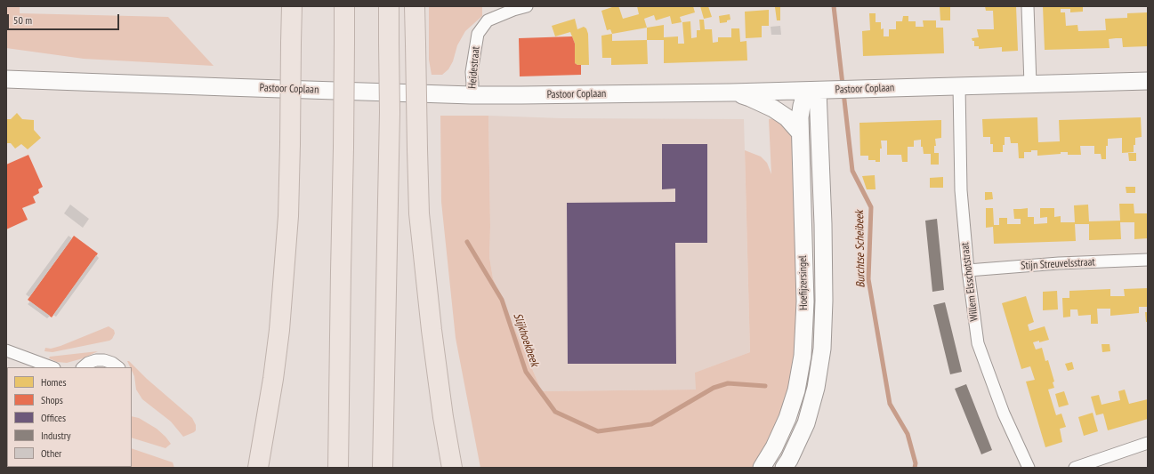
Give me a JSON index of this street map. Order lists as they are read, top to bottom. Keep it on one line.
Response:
{"streets":{"street":["Heidestraat","Pastoor Coplaan","Stijn Streuvelsstraat","Willem Elsschotstraat","Hoefijzersingel"]},"crossings":[["Heidestraat","Pastoor Coplaan"],["Pastoor Coplaan","Willem Elsschotstraat"],["Pastoor Coplaan","Hoefijzersingel"],["Stijn Streuvelsstraat","Willem Elsschotstraat"]],"water":["Burchtse Scheibeek","Slijkhoekbeek"],"legend":["Homes","Shops","Offices","Industry","Other"],"scale_bar":"50 m"}
